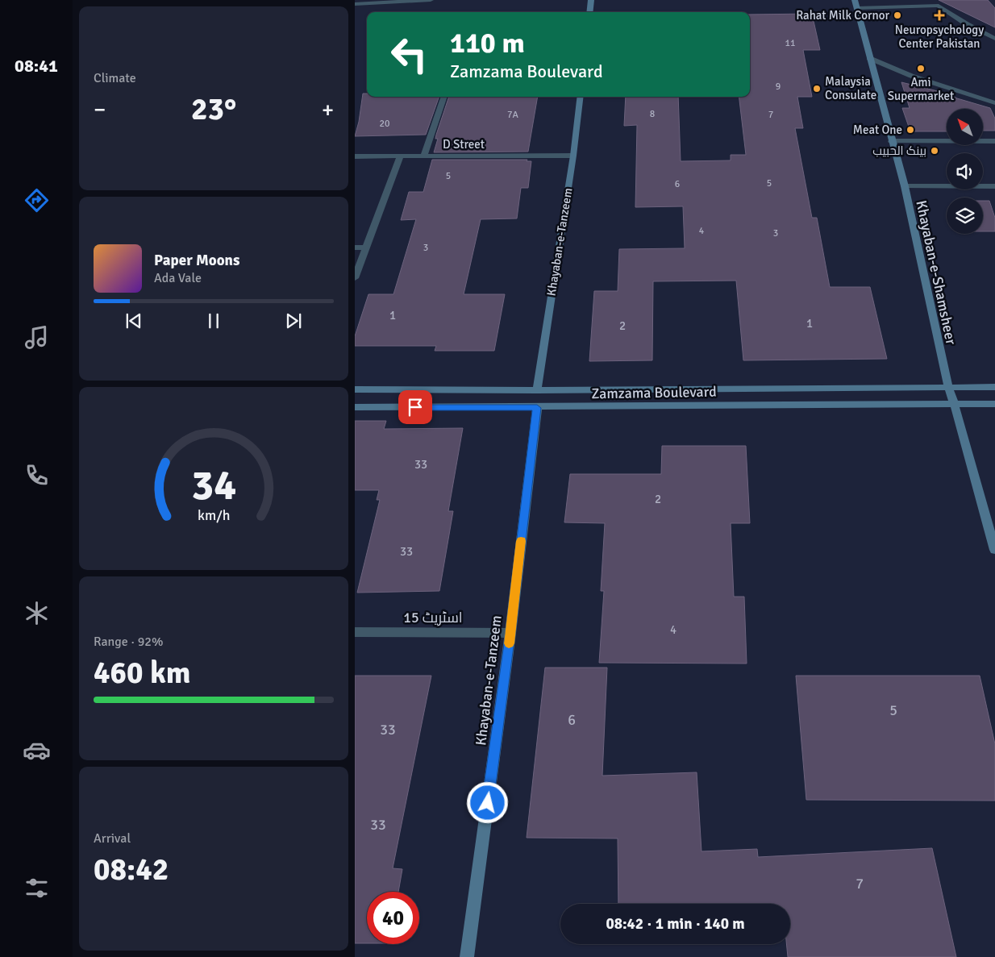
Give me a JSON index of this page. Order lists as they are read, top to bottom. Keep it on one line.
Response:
{"streets":{"main road":["Khayaban-e-Tanzeem","Khayaban-e-Shamsheer","Zamzama Boulevard"],"street":["D Street","اسٹریٹ 15"]},"crossings":[["D Street","Khayaban-e-Tanzeem"],["Khayaban-e-Tanzeem","Zamzama Boulevard"],["Khayaban-e-Tanzeem","اسٹریٹ 15"],["Khayaban-e-Shamsheer","Zamzama Boulevard"]],"places":{"other":["Rahat Milk Cornor","Ami Supermarket","Malaysia Consulate","Meat One","بينک الحبيب"],"health":["Neuropsychology Center Pakistan"]},"house_numbers":["11","9","8","7A","7","20","5","5","6","4","3","3","1","1","2","33","2","33","4","5","6","33","33","7"],"north":"top left","page":{"tabs":"08:41","tile":["Climate",["Range · 92%","460 km"],["Arrival","08:42"]],"turn":["110 m","Zamzama Boulevard"],"heat":["−","23°","+"],"song":["Paper Moons","Ada Vale"],"limit":"40","trip":"08:42 · 1 min · 140 m","gauge":["34","km/h"]}}
